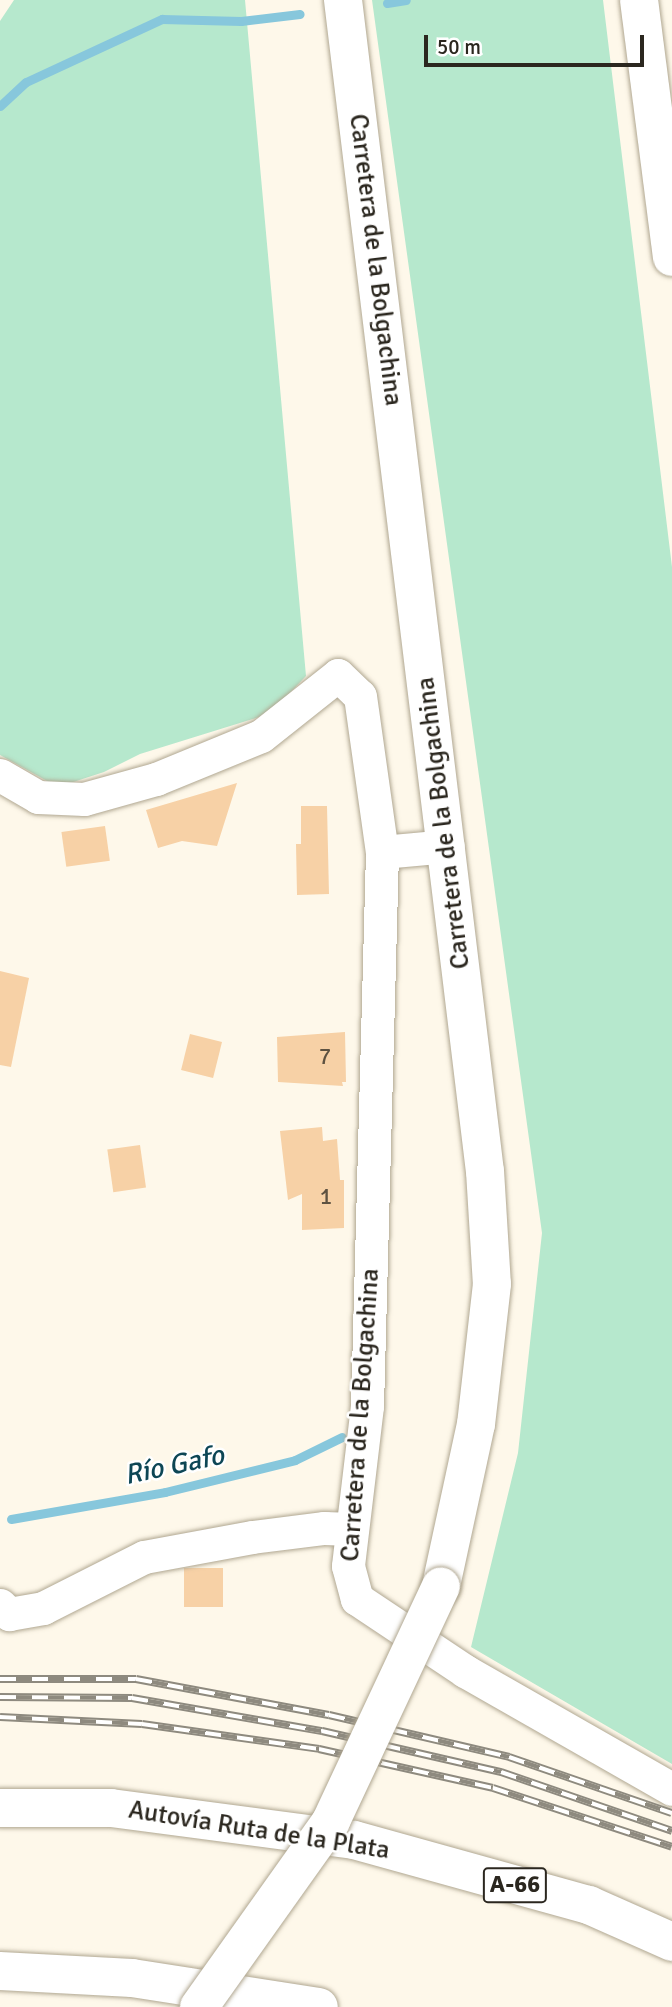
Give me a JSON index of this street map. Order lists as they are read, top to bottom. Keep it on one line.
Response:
{"streets":{"main road":["Carretera de la Bolgachina","Autovía Ruta de la Plata","A-66"]},"water":["Río Gafo"],"house_numbers":["7","1"],"scale_bar":"50 m"}
